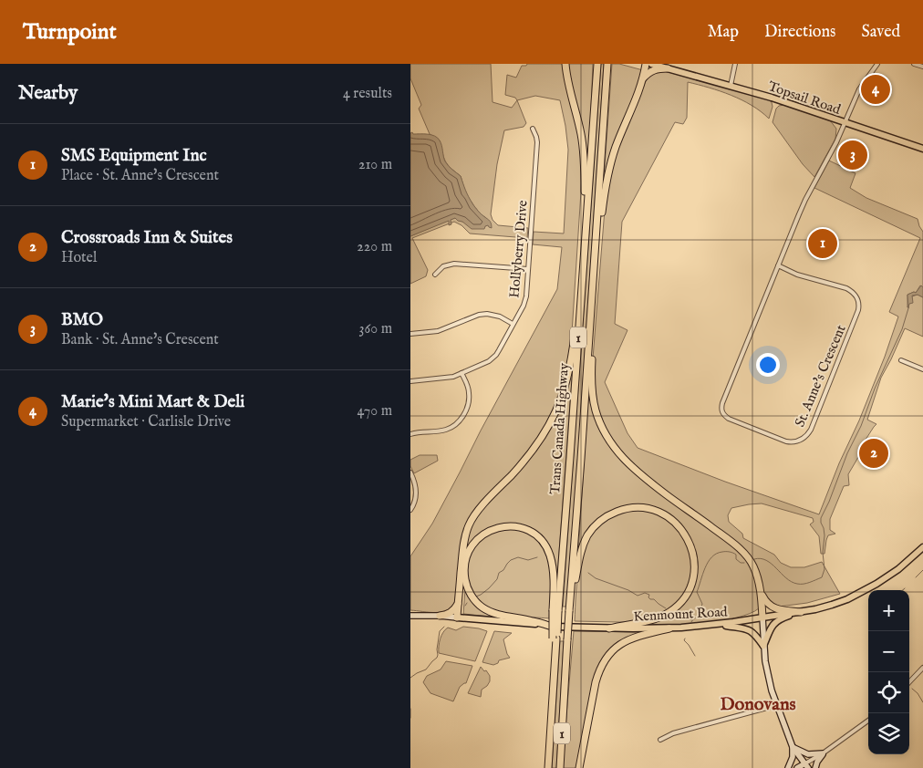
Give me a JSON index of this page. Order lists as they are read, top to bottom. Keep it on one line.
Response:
{"streets":{"highway":["1","Trans Canada Highway"],"main road":["Topsail Road","Kenmount Road"],"street":["Hollyberry Drive","St. Anne's Crescent"]},"crossings":[["Topsail Road","St. Anne's Crescent"]],"districts":["Donovans"],"page":{"header":"Turnpoint","nav":["Map","Directions","Saved"],"heading":["Nearby","4 results"],"pins":["4","3","1","2"],"list":[{"mark":"1","name":"SMS Equipment Inc","note":"Place · St. Anne's Crescent","value":"210 m"},{"mark":"2","name":"Crossroads Inn & Suites","note":"Hotel","value":"220 m"},{"mark":"3","name":"BMO","note":"Bank · St. Anne's Crescent","value":"360 m"},{"mark":"4","name":"Marie's Mini Mart & Deli","note":"Supermarket · Carlisle Drive","value":"470 m"}],"map_buttons":["+","−"]}}
